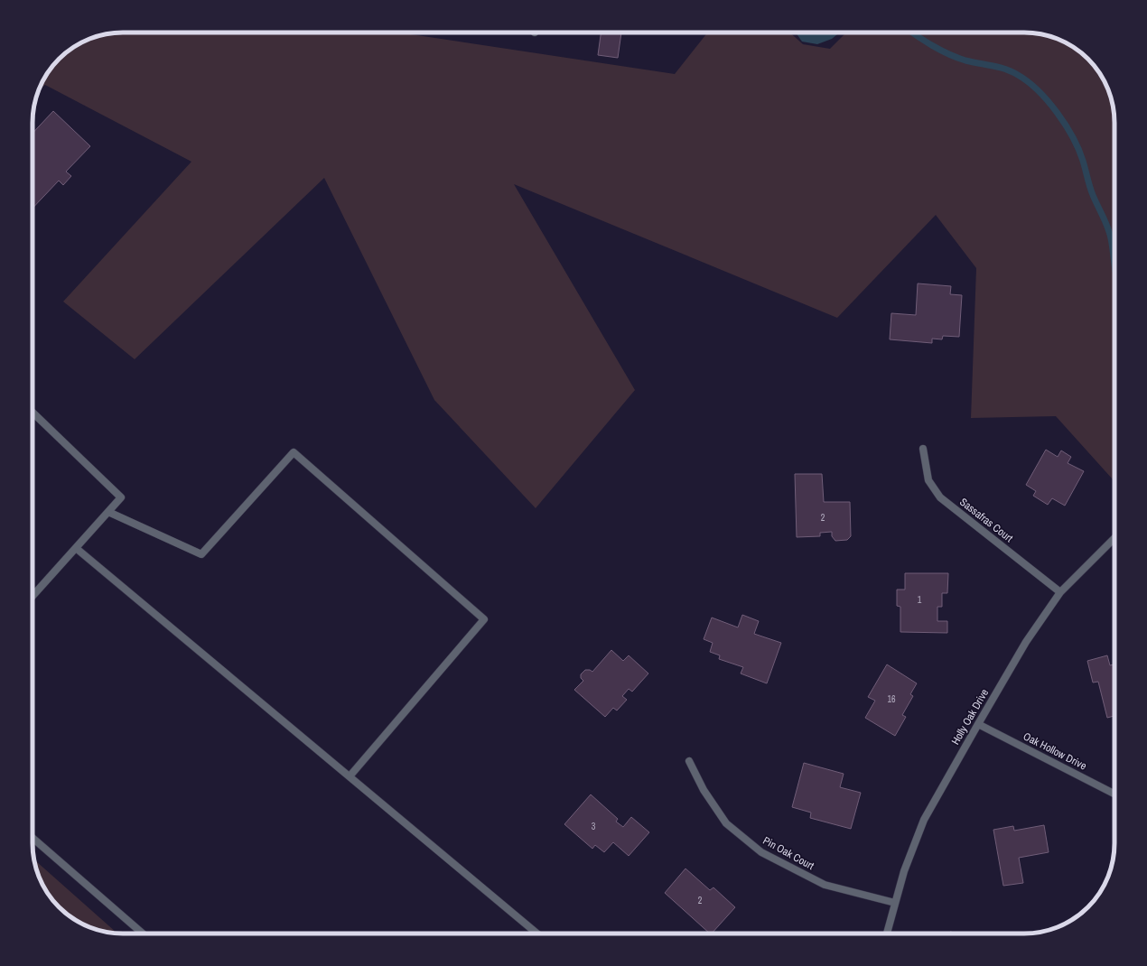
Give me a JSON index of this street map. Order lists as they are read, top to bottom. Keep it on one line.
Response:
{"streets":{"street":["Sassafras Court","Holly Oak Drive","Oak Hollow Drive","Pin Oak Court"]},"crossings":[["Sassafras Court","Holly Oak Drive"],["Holly Oak Drive","Oak Hollow Drive"],["Holly Oak Drive","Pin Oak Court"]],"house_numbers":["2","1","16","3","2"]}
